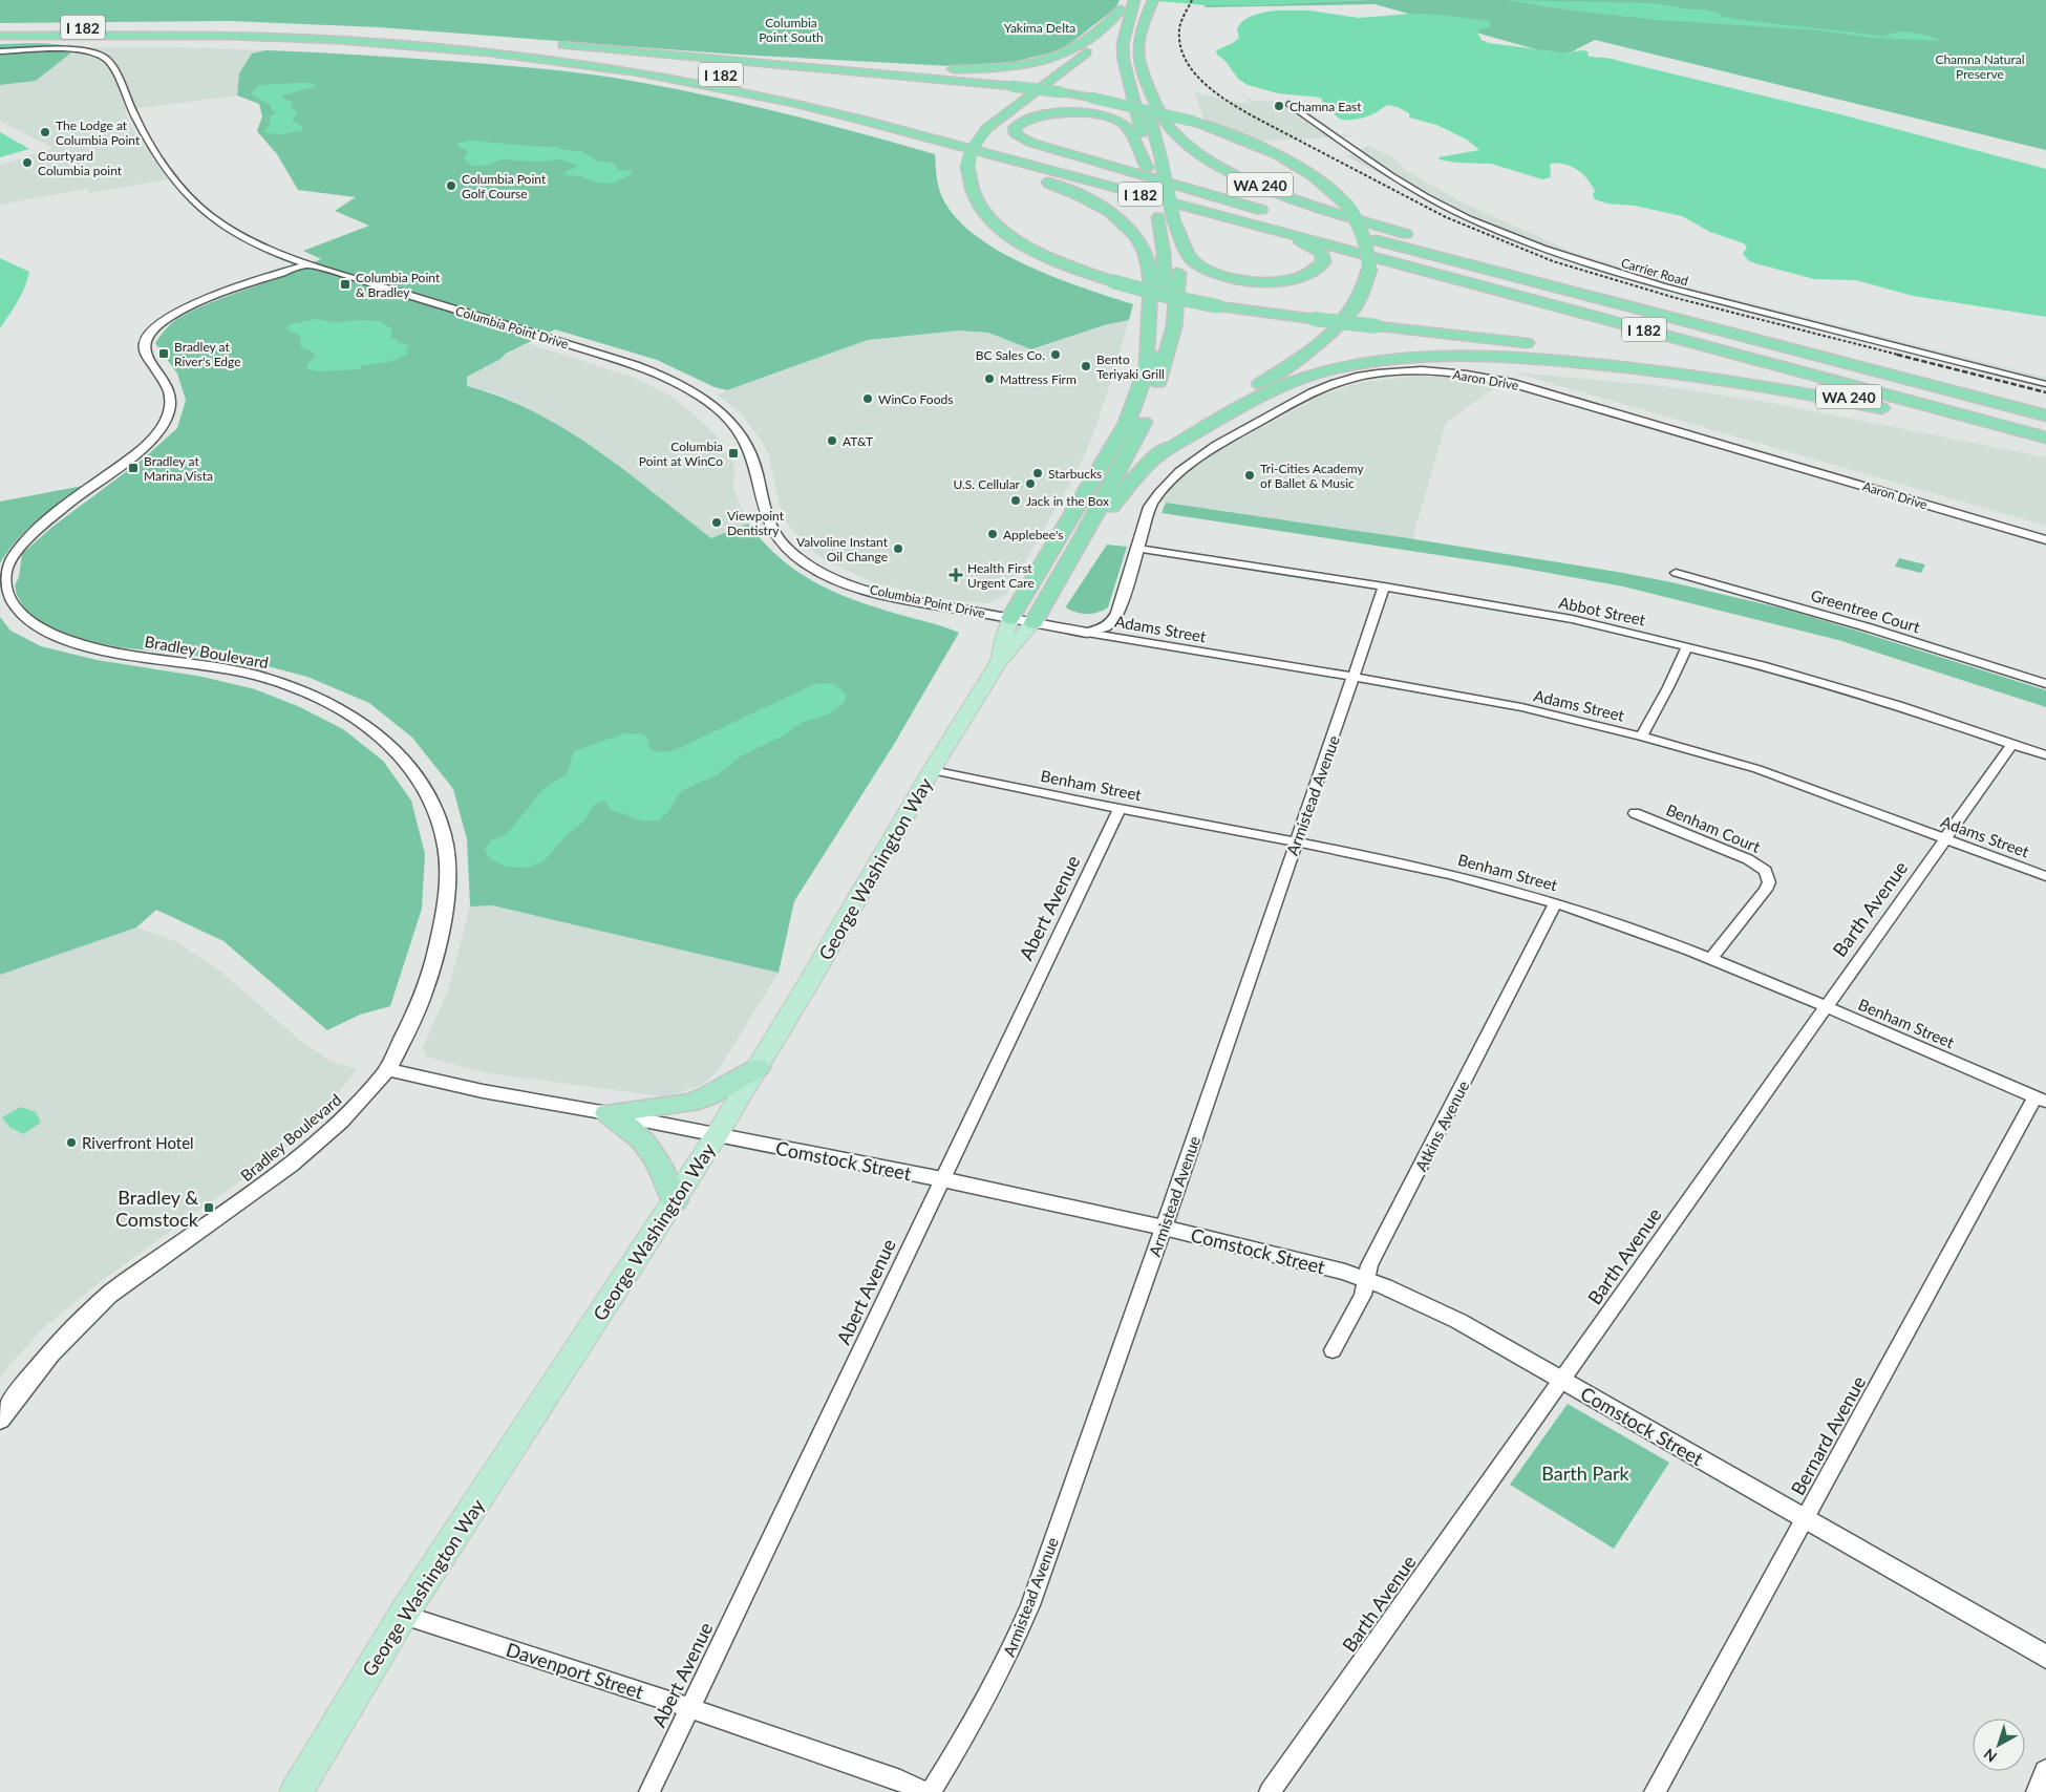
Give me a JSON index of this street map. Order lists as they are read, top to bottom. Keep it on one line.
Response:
{"streets":{"highway":["I 182","WA 240","George Washington Way"],"street":["Carrier Road","Columbia Point Drive","Aaron Drive","Abbot Street","Greentree Court","Adams Street","Bradley Boulevard","Benham Street","Armistead Avenue","Benham Court","Abert Avenue","Barth Avenue","Atkins Avenue","Comstock Street","Bernard Avenue","Davenport Street"]},"crossings":[["I 182","WA 240"],["I 182","George Washington Way"],["WA 240","George Washington Way"],["Columbia Point Drive","Aaron Drive"],["Columbia Point Drive","Bradley Boulevard"],["Columbia Point Drive","George Washington Way"],["Aaron Drive","Abbot Street"],["Aaron Drive","Adams Street"],["Aaron Drive","George Washington Way"],["Abbot Street","Armistead Avenue"],["Abbot Street","Barth Avenue"],["Adams Street","Armistead Avenue"],["Adams Street","Barth Avenue"],["Bradley Boulevard","Comstock Street"],["Benham Street","Armistead Avenue"],["Benham Street","Benham Court"],["Benham Street","George Washington Way"],["Benham Street","Abert Avenue"],["Benham Street","Barth Avenue"],["Benham Street","Atkins Avenue"],["Benham Street","Bernard Avenue"],["Armistead Avenue","Comstock Street"],["George Washington Way","Comstock Street"],["George Washington Way","Davenport Street"],["Abert Avenue","Comstock Street"],["Abert Avenue","Davenport Street"],["Barth Avenue","Comstock Street"],["Atkins Avenue","Comstock Street"],["Comstock Street","Bernard Avenue"]],"parks":["Columbia Point South","Yakima Delta","Chamna Natural Preserve","Barth Park"],"places":{"other":["Chamna East","The Lodge at Columbia Point","Courtyard Columbia point","Columbia Point Golf Course","BC Sales Co.","Bento Teriyaki Grill","Mattress Firm","WinCo Foods","AT&T","Starbucks","Tri-Cities Academy of Ballet & Music","U.S. Cellular","Jack in the Box","Viewpoint Dentistry","Applebee's","Valvoline Instant Oil Change","Riverfront Hotel"],"transit":["Columbia Point & Bradley","Bradley at River's Edge","Columbia Point at WinCo","Bradley at Marina Vista","Bradley & Comstock"],"health":["Health First Urgent Care"]},"north":"bottom left"}
